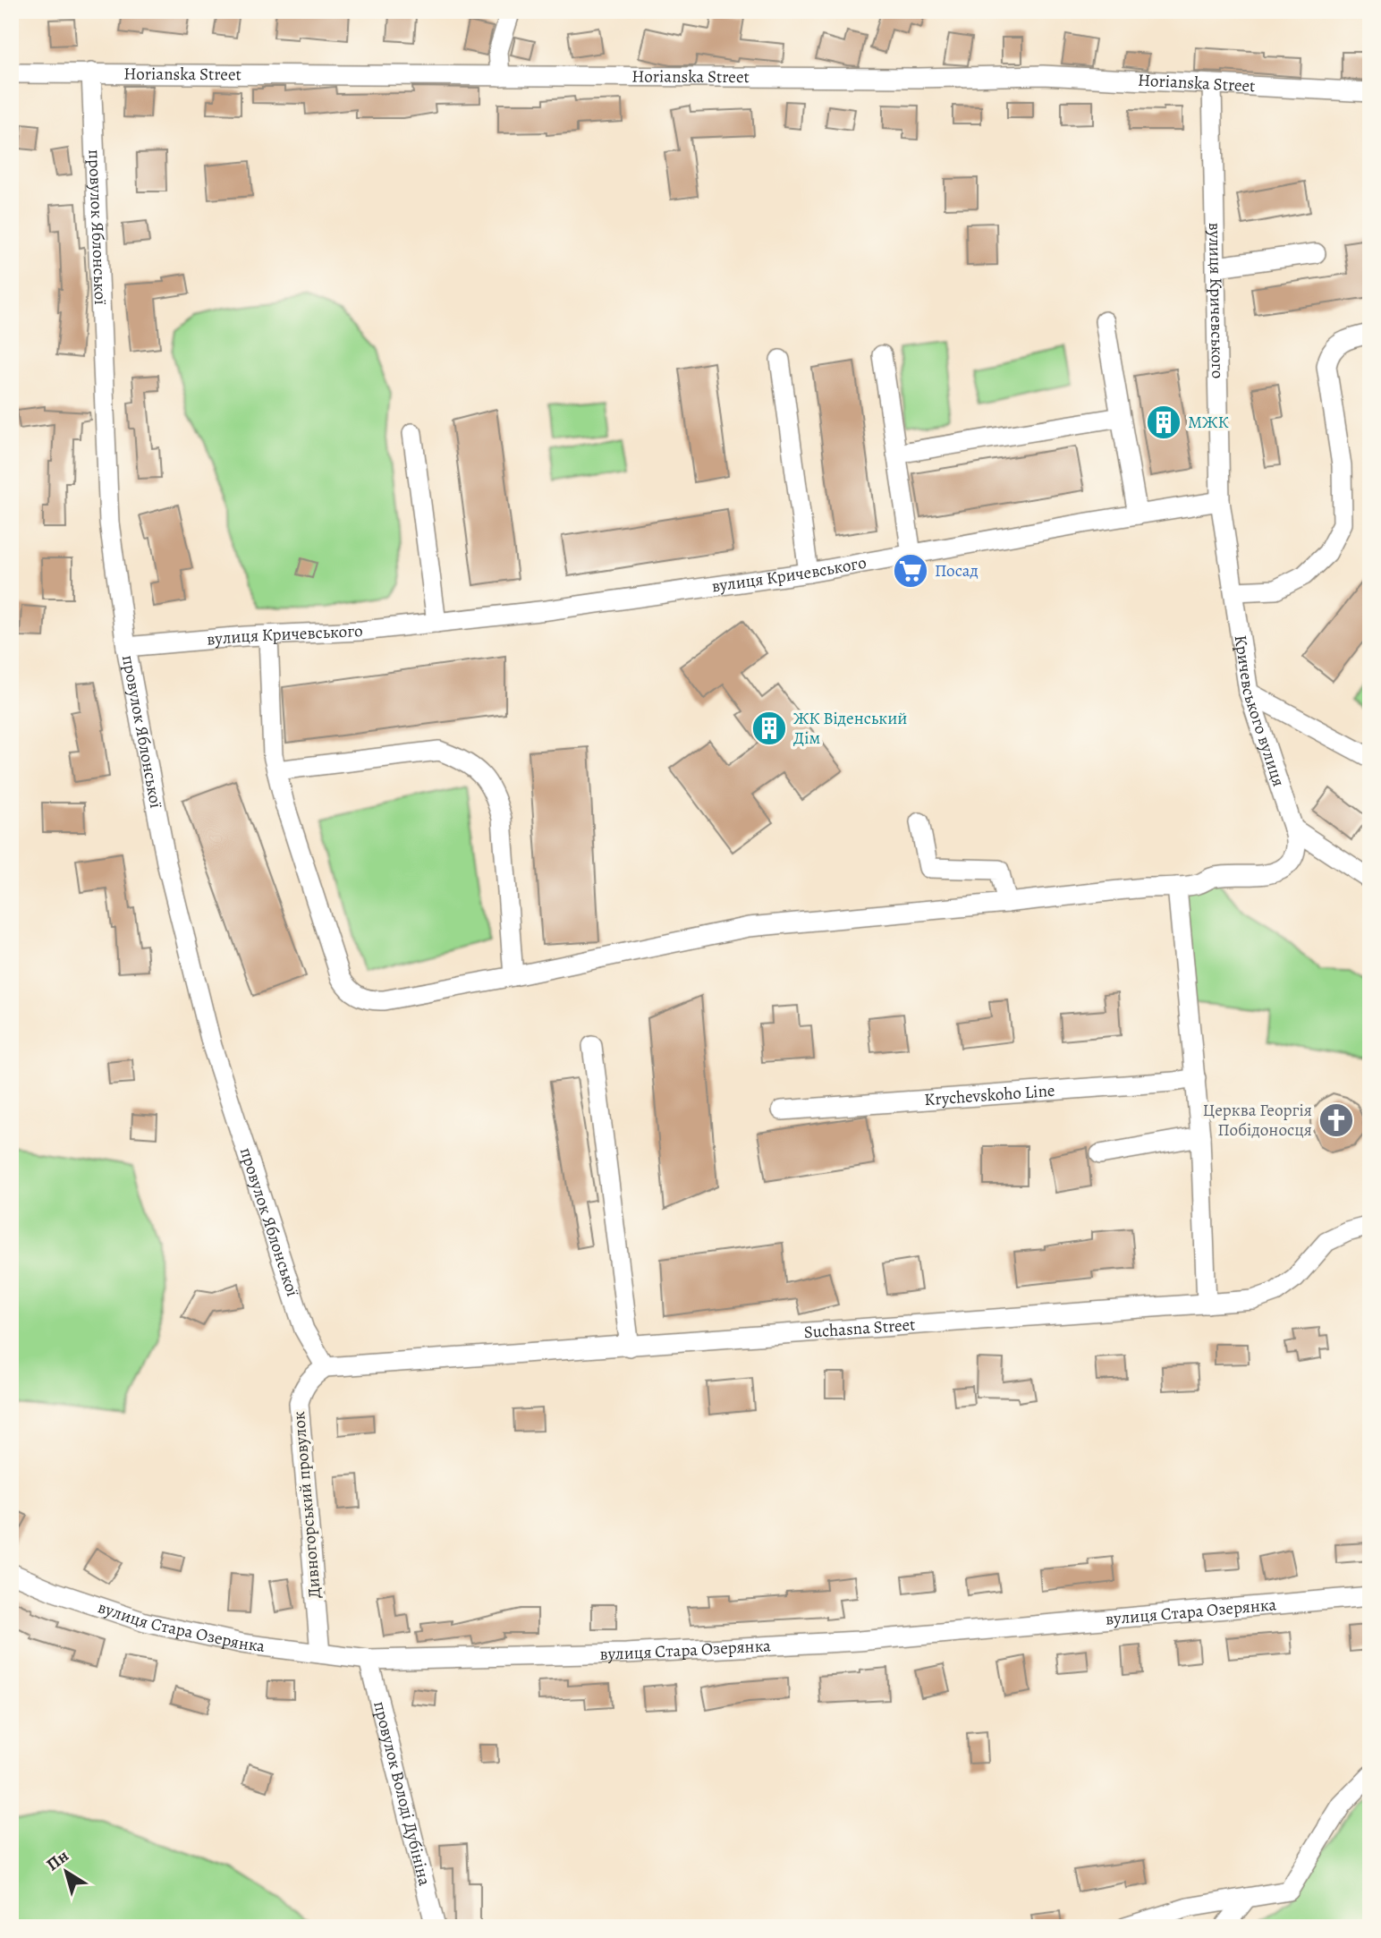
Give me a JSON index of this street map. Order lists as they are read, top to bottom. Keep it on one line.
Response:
{"streets":{"street":["Horianska Street","провулок Яблонської","вулиця Кричевського","Кричевського вулиця","Krychevskoho Line","Suchasna Street","Дивногорський провулок","вулиця Стара Озерянка","провулок Володі Дубініна"]},"crossings":[["Horianska Street","провулок Яблонської"],["Horianska Street","вулиця Кричевського"],["провулок Яблонської","вулиця Кричевського"],["провулок Яблонської","Suchasna Street"],["провулок Яблонської","Дивногорський провулок"],["вулиця Кричевського","Кричевського вулиця"],["Suchasna Street","Дивногорський провулок"],["Дивногорський провулок","вулиця Стара Озерянка"],["вулиця Стара Озерянка","провулок Володі Дубініна"]],"places":{"building":["МЖК","ЖК Віденський Дім"],"supermarket":["Посад"],"church":["Церква Георгія Побідоносця"]},"north":"top left"}
